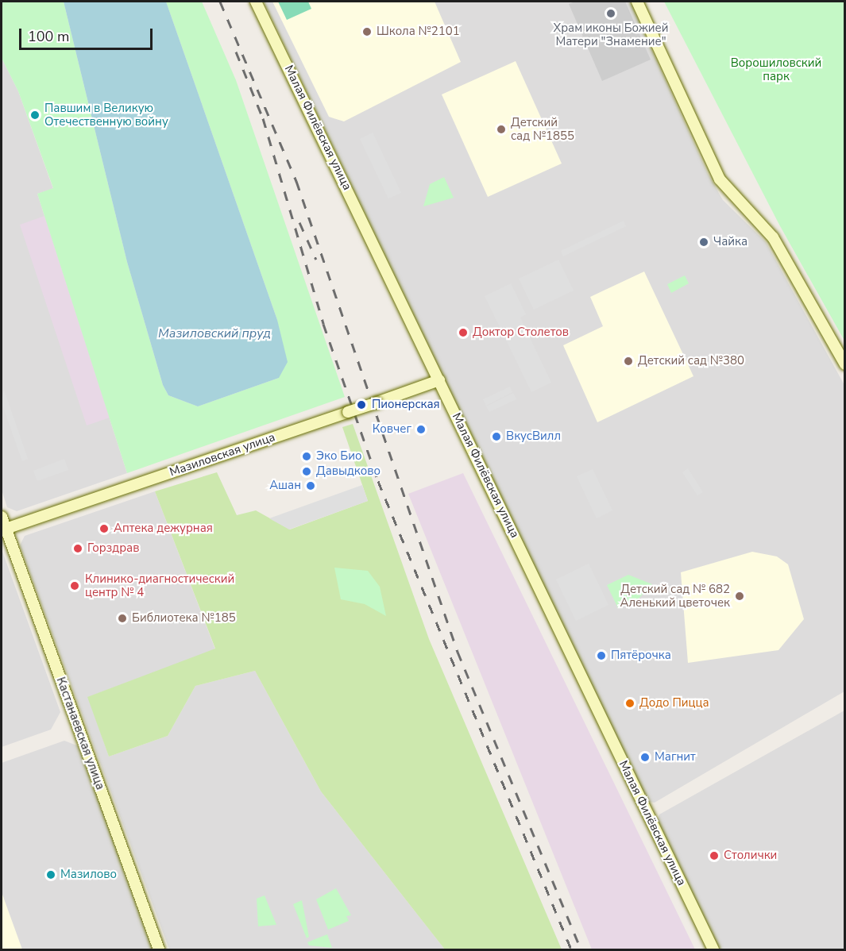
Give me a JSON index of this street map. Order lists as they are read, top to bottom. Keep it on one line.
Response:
{"streets":{"street":["Малая Филёвская улица","Мазиловская улица","Кастанаевская улица"]},"crossings":[["Малая Филёвская улица","Мазиловская улица"],["Мазиловская улица","Кастанаевская улица"]],"water":["Мазиловский пруд"],"parks":["Ворошиловский парк"],"places":["Храм иконы Божией Матери \"Знамение\"","Школа №2101","Павшим в Великую Отечественную войну","Детский сад №1855","Чайка","Доктор Столетов","Детский сад №380","Пионерская","Ковчег","ВкусВилл","Эко Био","Давыдково","Ашан","Аптека дежурная","Горздрав","Клинико-диагностический центр № 4","Детский сад № 682 Аленький цветочек","Библиотека №185","Пятёрочка","Додо Пицца","Магнит","Столички","Мазилово"],"scale_bar":"100 m"}
